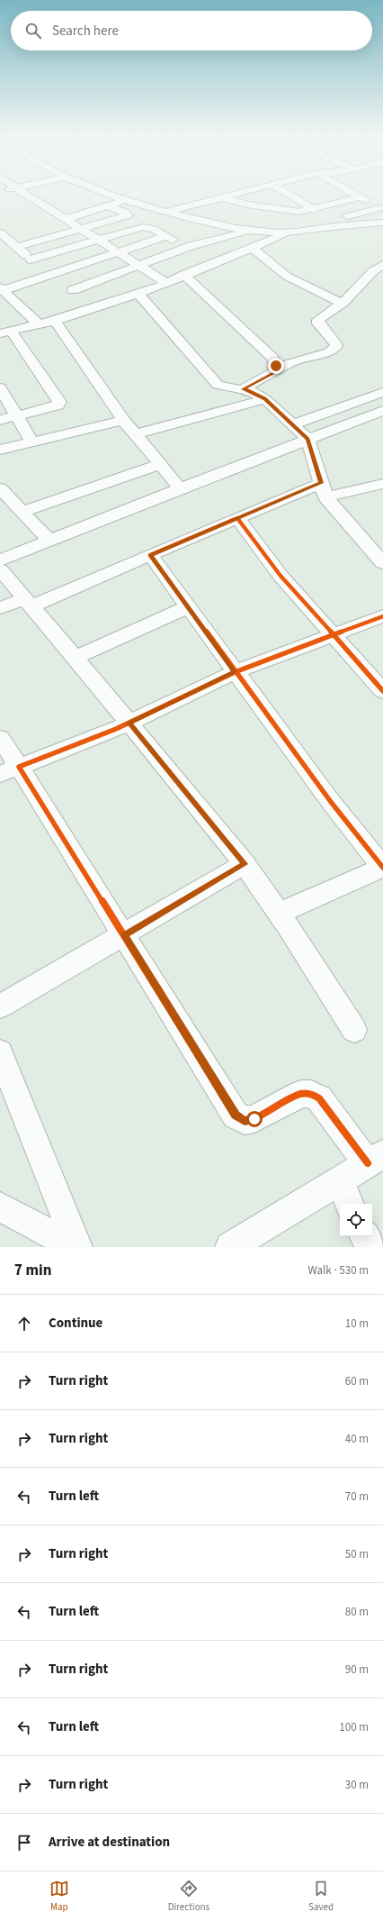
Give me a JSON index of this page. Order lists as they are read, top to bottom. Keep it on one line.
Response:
{"page":{"search":"Search here","heading":["7 min","Walk · 530 m"],"list":[["Continue","10 m"],["Turn right","60 m"],["Turn right","40 m"],["Turn left","70 m"],["Turn right","50 m"],["Turn left","80 m"],["Turn right","90 m"],["Turn left","100 m"],["Turn right","30 m"],"Arrive at destination"],"nav":["Map","Directions","Saved"]}}
